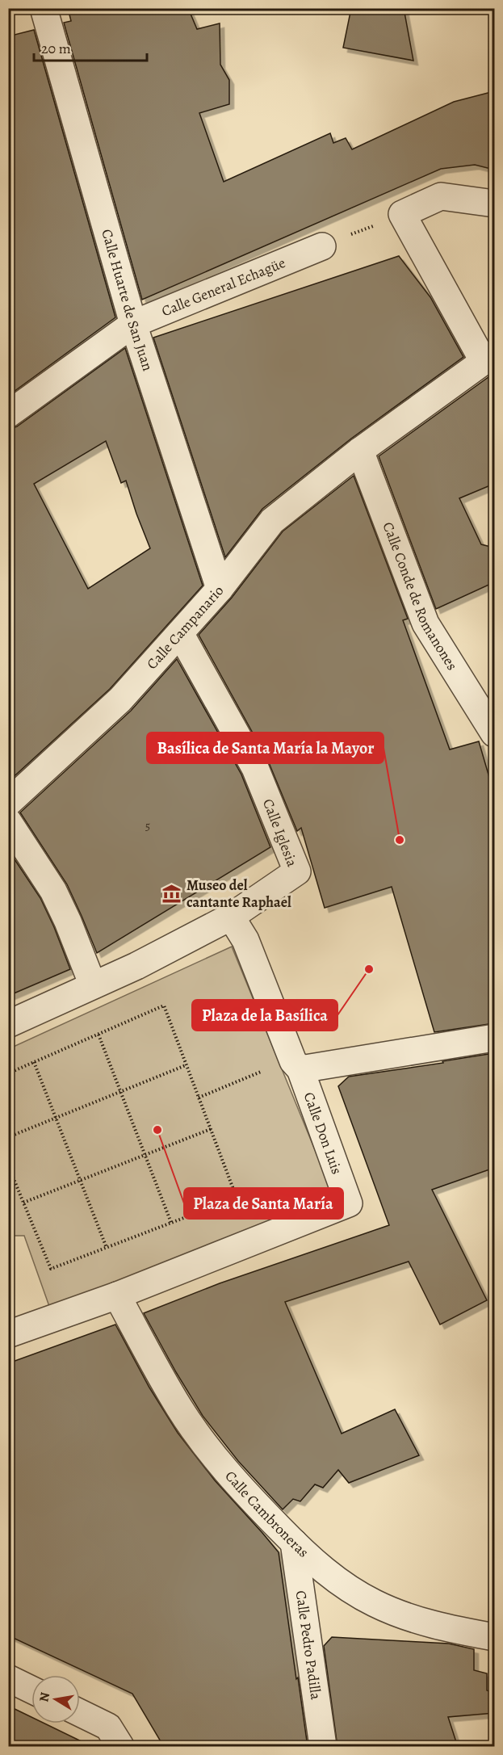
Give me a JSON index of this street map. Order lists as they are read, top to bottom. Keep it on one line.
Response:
{"streets":{"street":["Calle General Echagüe","Calle Huarte de San Juan","Calle Conde de Romanones","Calle Campanario","Calle Iglesia","Calle Don Luis","Calle Cambroneras","Calle Pedro Padilla"]},"crossings":[["Calle General Echagüe","Calle Huarte de San Juan"],["Calle Huarte de San Juan","Calle Campanario"],["Calle Conde de Romanones","Calle Campanario"],["Calle Campanario","Calle Iglesia"],["Calle Iglesia","Calle Don Luis"],["Calle Don Luis","Calle Cambroneras"],["Calle Cambroneras","Calle Pedro Padilla"]],"places":{"other":["Basílica de Santa María la Mayor","Plaza de la Basílica","Plaza de Santa María"],"museum":["Museo del cantante Raphael"]},"house_numbers":["5"],"scale_bar":"20 m","north":"left"}
